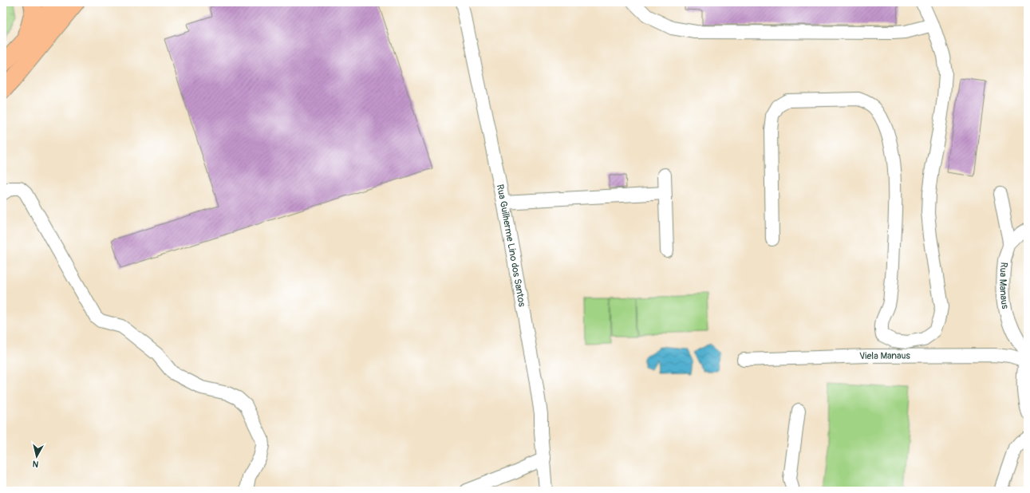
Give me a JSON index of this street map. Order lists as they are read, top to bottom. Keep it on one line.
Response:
{"streets":{"street":["Rua Guilherme Lino dos Santos","Rua Manaus","Viela Manaus"]},"crossings":[["Rua Manaus","Viela Manaus"]],"north":"bottom"}
